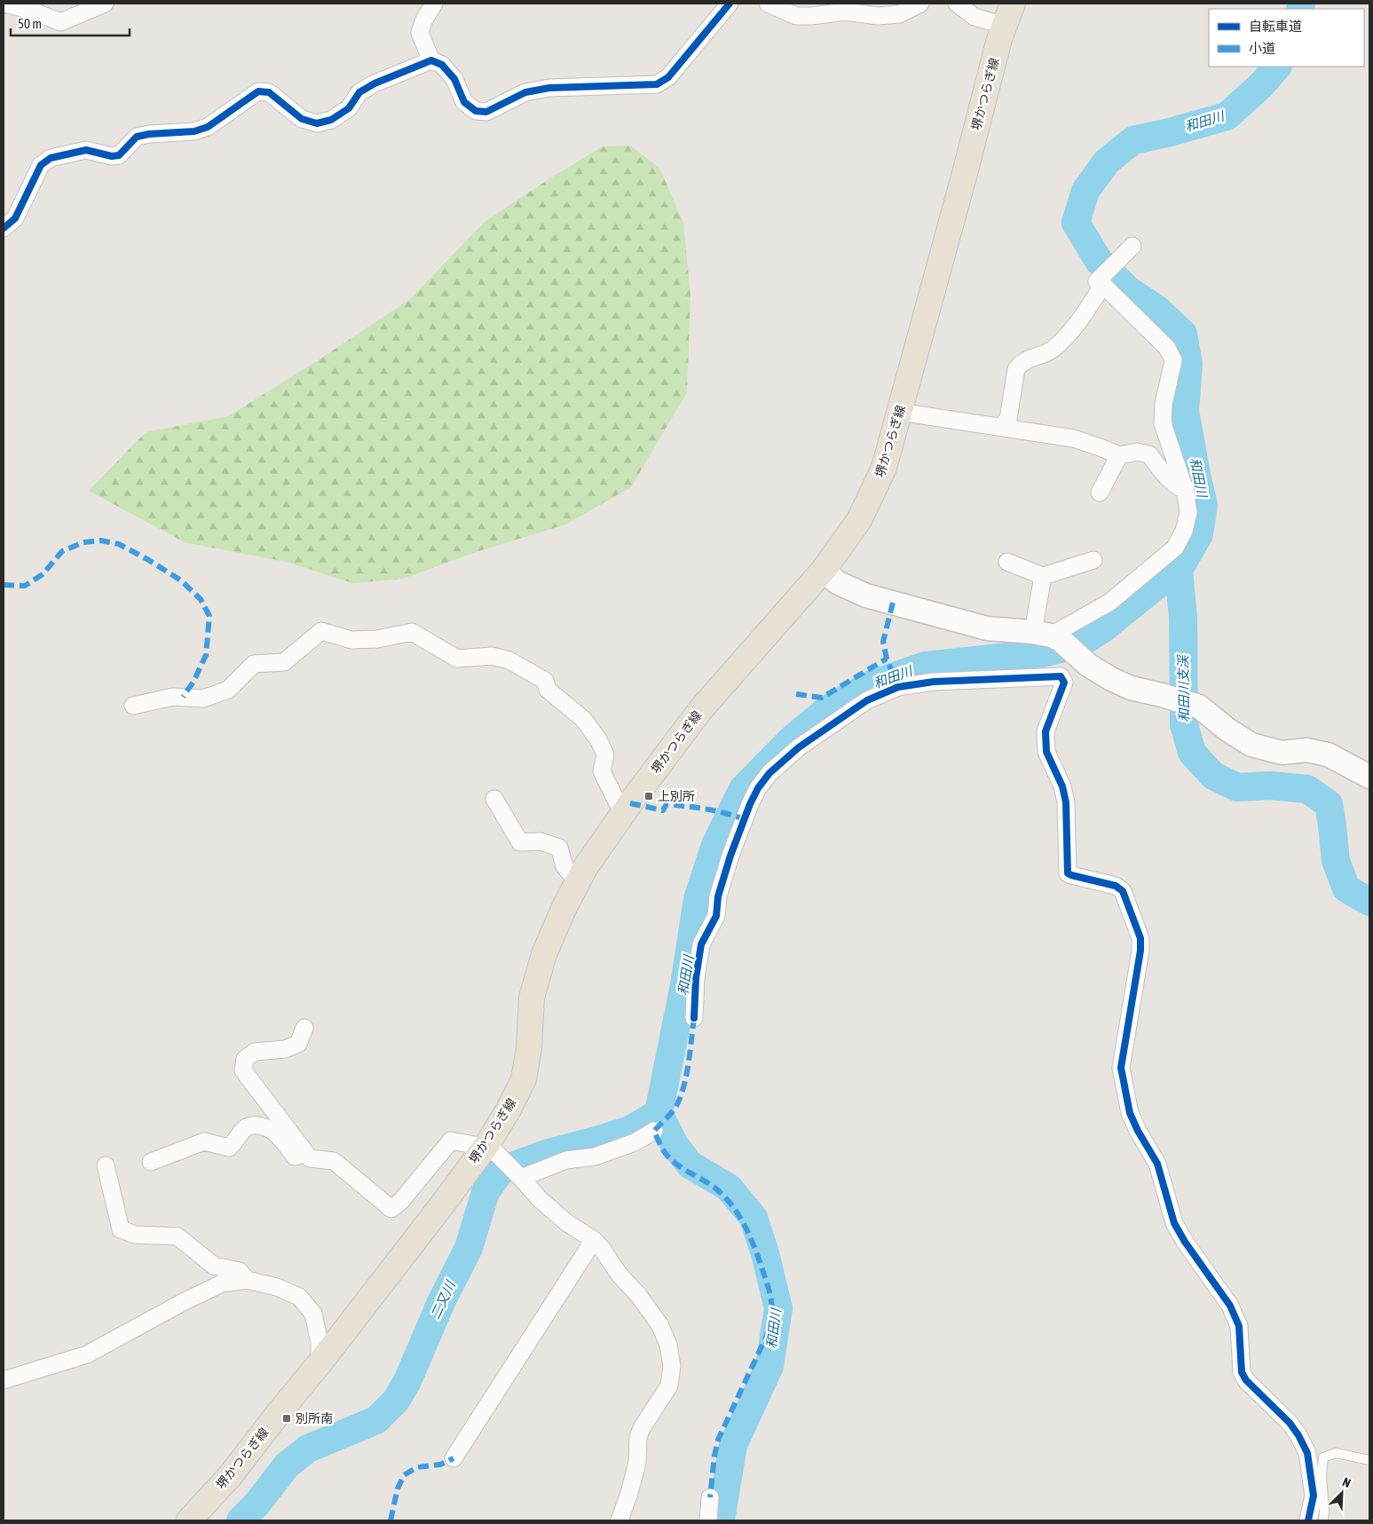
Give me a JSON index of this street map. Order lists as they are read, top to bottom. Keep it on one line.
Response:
{"streets":{"main road":["堺かつらぎ線"]},"water":["和田川","和田川支渓","二又川"],"places":{"transit":["上別所","別所南"]},"legend":["自転車道","小道"],"scale_bar":"50 m","north":"top right"}
